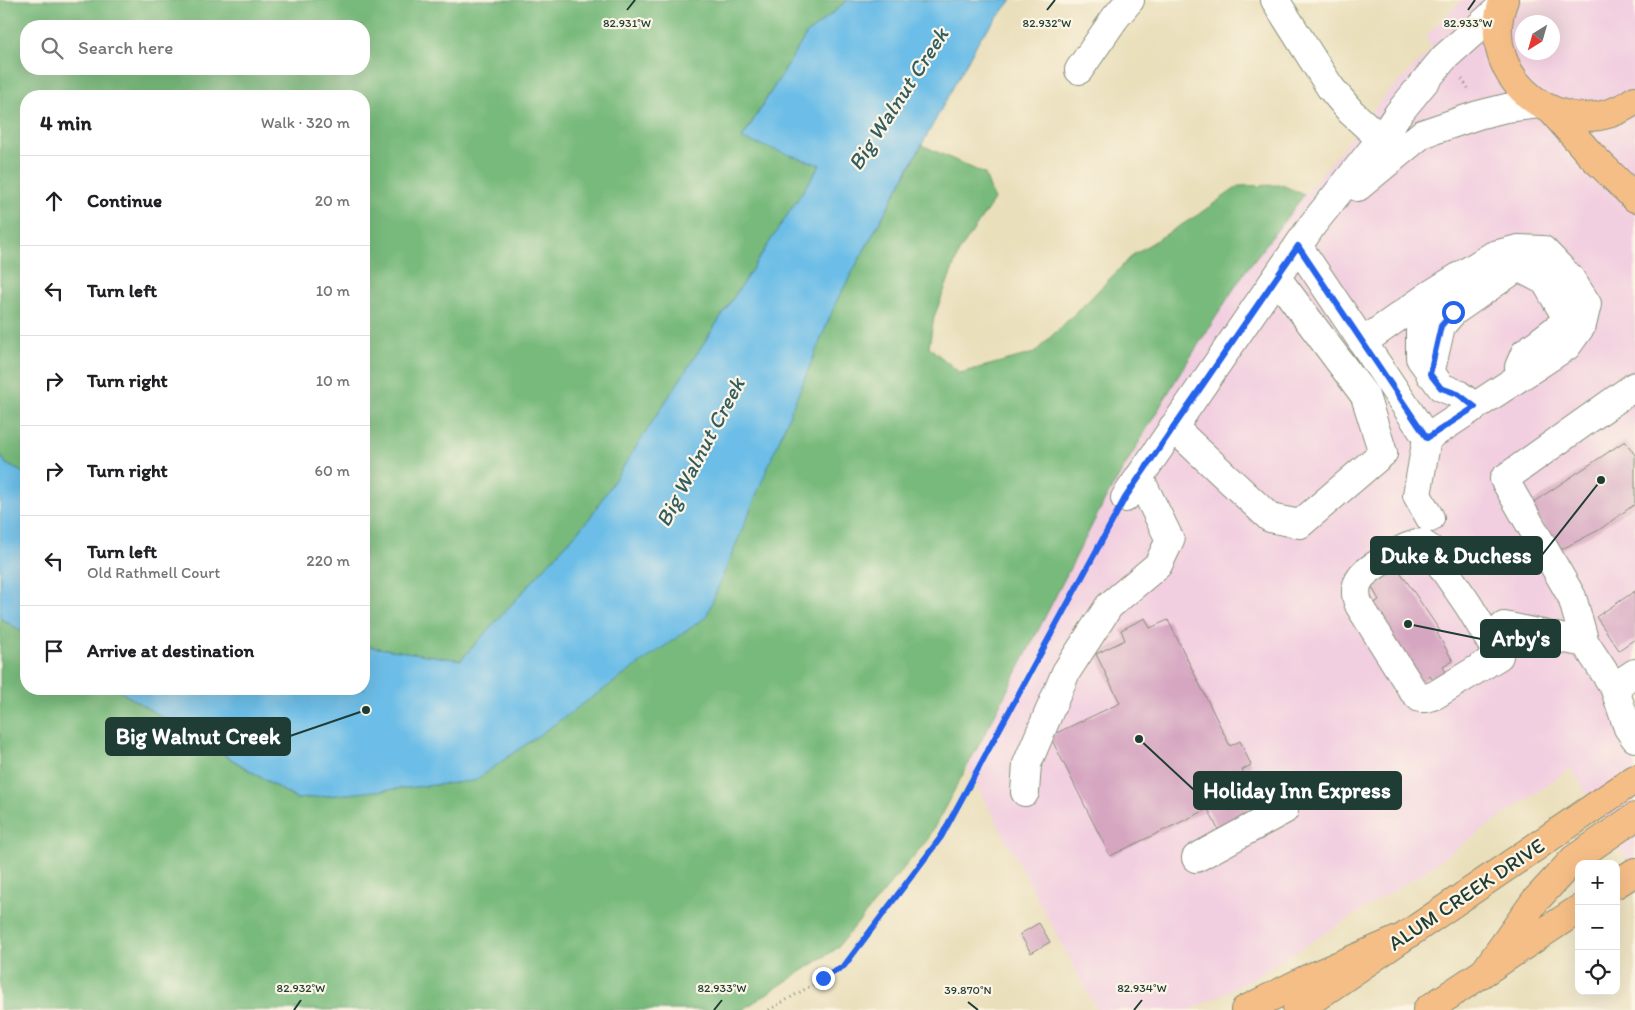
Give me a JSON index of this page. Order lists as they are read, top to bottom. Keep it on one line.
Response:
{"streets":{"main road":["ALUM CREEK DRIVE"]},"water":["Big Walnut Creek"],"places":["Duke & Duchess","Arby's","Big Walnut Creek","Holiday Inn Express"],"north":"bottom left","page":{"search":"Search here","heading":["4 min","Walk · 320 m"],"list":[["Continue","20 m"],["Turn left","10 m"],["Turn right","10 m"],["Turn right","60 m"],["Turn left","Old Rathmell Court","220 m"],"Arrive at destination"],"map_buttons":["+","−"]},"coordinates":["82.931°W","82.932°W","82.933°W","82.934°W","39.870°N"]}
